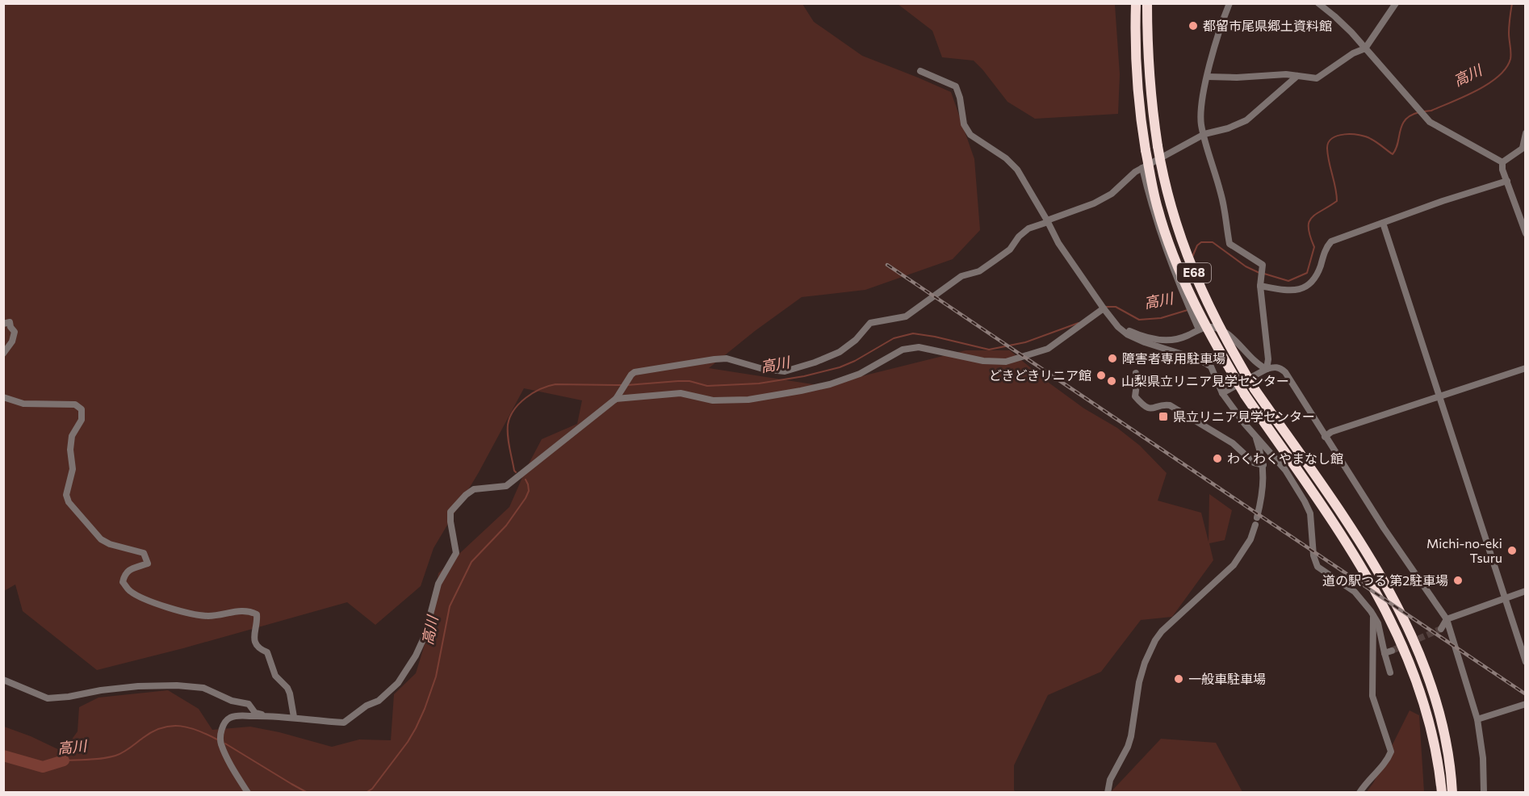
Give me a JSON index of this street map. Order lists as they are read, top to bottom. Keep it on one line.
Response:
{"streets":{"highway":["E68"]},"water":["高川"],"places":{"other":["都留市尾県郷土資料館","障害者専用駐車場","どきどきリニア館","山梨県立リニア見学センター","わくわくやまなし館","Michi-no-eki Tsuru","道の駅つる 第2駐車場","一般車駐車場"],"transit":["県立リニア見学センター"]}}
